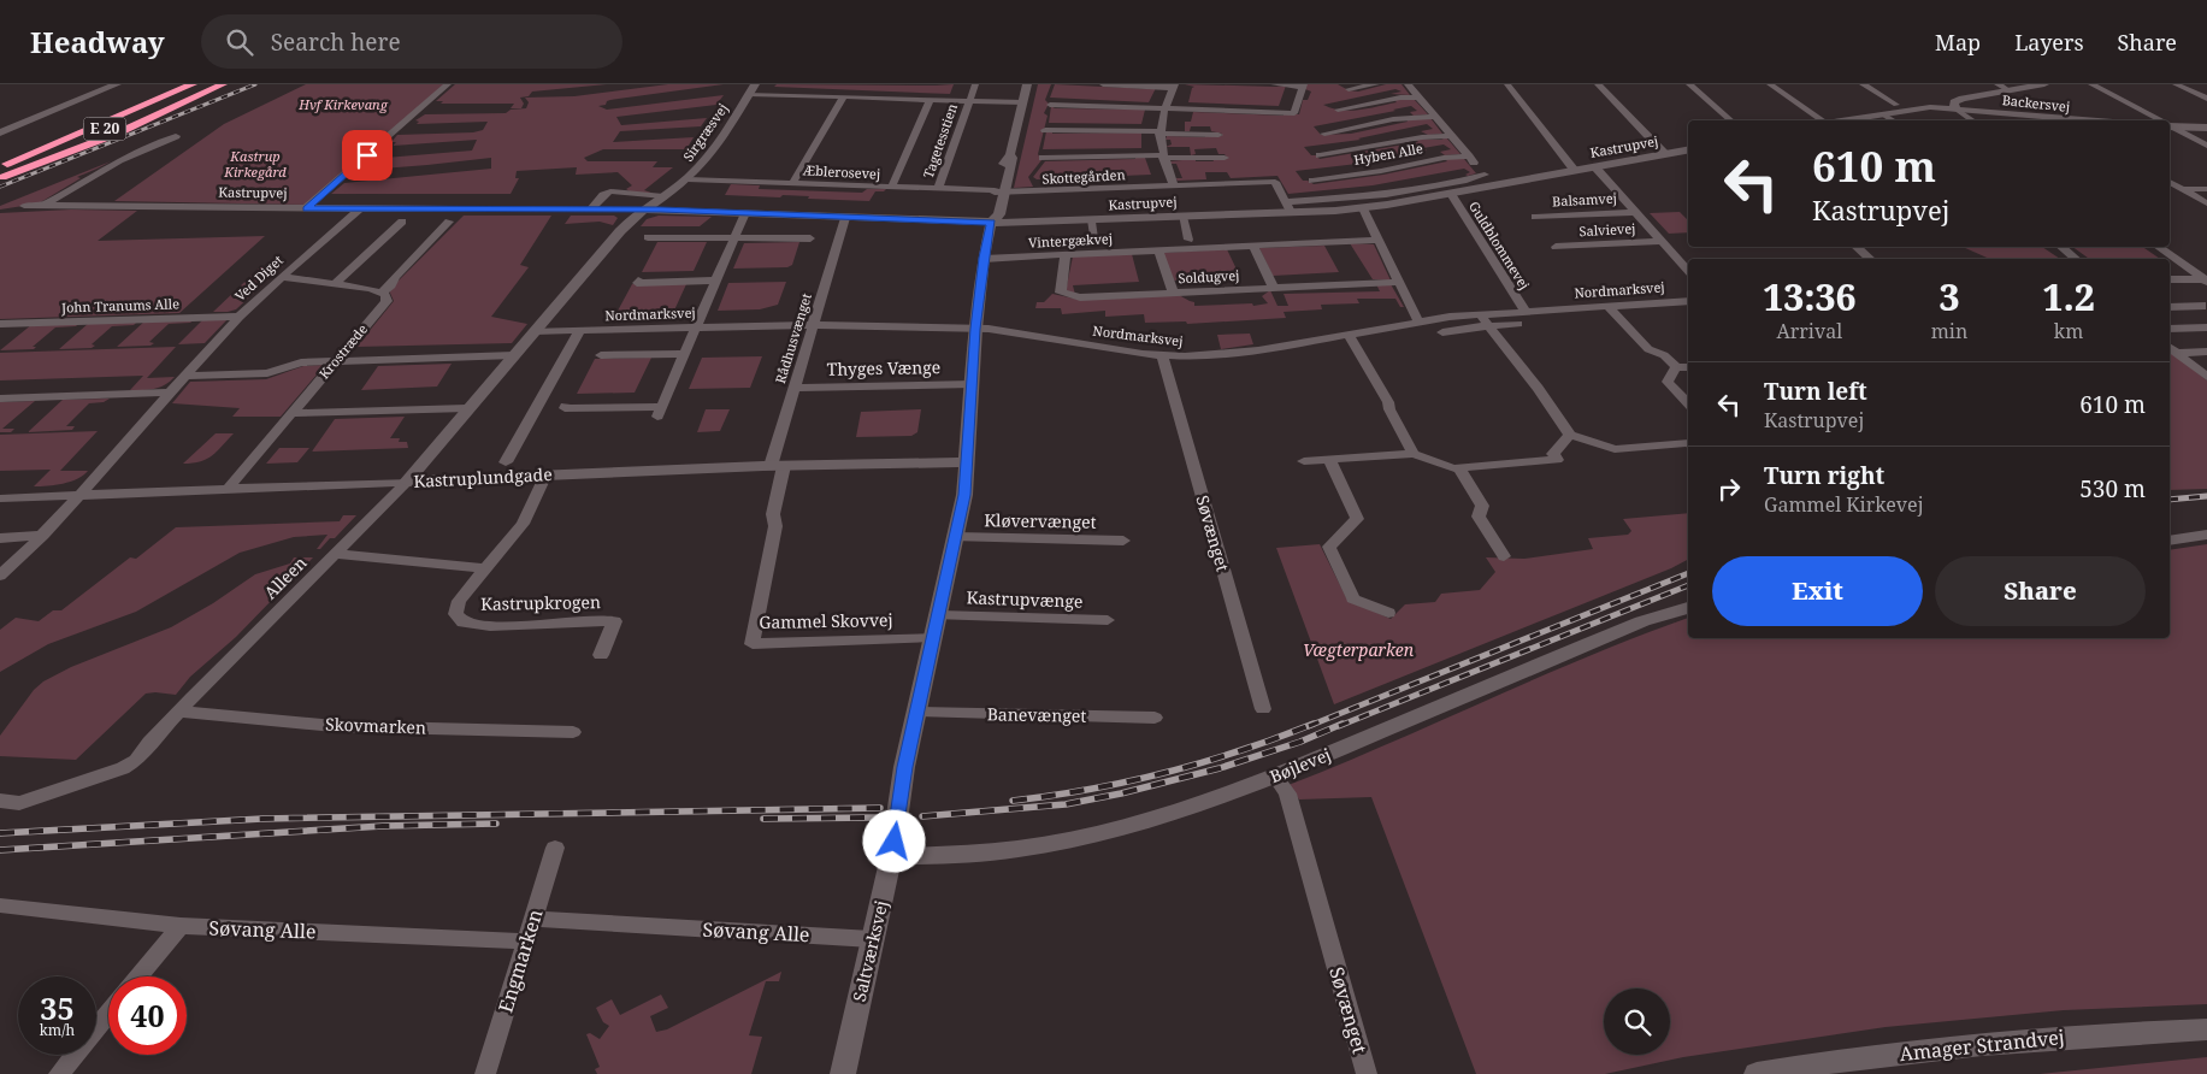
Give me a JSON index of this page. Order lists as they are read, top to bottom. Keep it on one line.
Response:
{"streets":{"highway":["E 20"],"street":["Backersvej","Sirgræsvej","Tagetesstien","Kastrupvej","Hyben Alle","Æblerosevej","Skottegården","Balsamvej","Salvievej","Vintergækvej","Guldblommevej","Soldugvej","Ved Diget","Nordmarksvej","John Tranums Alle","Rådhusvænget","Krostræde","Thyges Vænge","Kastruplundgade","Kløvervænget","Søvænget","Alleen","Kastrupvænge","Kastrupkrogen","Gammel Skovvej","Banevænget","Skovmarken","Bøjlevej","Søvang Alle","Saltværksvej","Engmarken","Amager Strandvej"]},"crossings":[["Sirgræsvej","Kastrupvej"],["Sirgræsvej","Æblerosevej"],["Sirgræsvej","Alleen"],["Tagetesstien","Æblerosevej"],["Kastrupvej","Skottegården"],["Kastrupvej","Guldblommevej"],["Kastrupvej","Ved Diget"],["Kastrupvej","Rådhusvænget"],["Kastrupvej","Alleen"],["Kastrupvej","Saltværksvej"],["Æblerosevej","Skottegården"],["Æblerosevej","Saltværksvej"],["Skottegården","Saltværksvej"],["Vintergækvej","Soldugvej"],["Vintergækvej","Saltværksvej"],["Guldblommevej","Nordmarksvej"],["Ved Diget","John Tranums Alle"],["Ved Diget","Kastruplundgade"],["Nordmarksvej","Rådhusvænget"],["Nordmarksvej","Søvænget"],["Nordmarksvej","Alleen"],["Nordmarksvej","Saltværksvej"],["Rådhusvænget","Thyges Vænge"],["Rådhusvænget","Kastruplundgade"],["Rådhusvænget","Gammel Skovvej"],["Krostræde","Kastruplundgade"],["Thyges Vænge","Saltværksvej"],["Kastruplundgade","Alleen"],["Kastruplundgade","Kastrupkrogen"],["Kastruplundgade","Gammel Skovvej"],["Kastruplundgade","Saltværksvej"],["Kløvervænget","Saltværksvej"],["Søvænget","Bøjlevej"],["Alleen","Skovmarken"],["Kastrupvænge","Saltværksvej"],["Gammel Skovvej","Saltværksvej"],["Banevænget","Saltværksvej"],["Bøjlevej","Saltværksvej"],["Søvang Alle","Saltværksvej"],["Søvang Alle","Engmarken"]],"parks":["Hvf Kirkevang","Kastrup Kirkegård","Vægterparken"],"page":{"header":"Headway","search":"Search here","nav":["Map","Layers","Share"],"turn":["610 m","Kastrupvej"],"eta":["13:36","Arrival","3","min","1.2","km"],"list":[{"name":"Turn left","note":"Kastrupvej","value":"610 m"},{"name":"Turn right","note":"Gammel Kirkevej","value":"530 m"}],"buttons":["Exit","Share"],"speed":"35 km/h","limit":"40"}}
